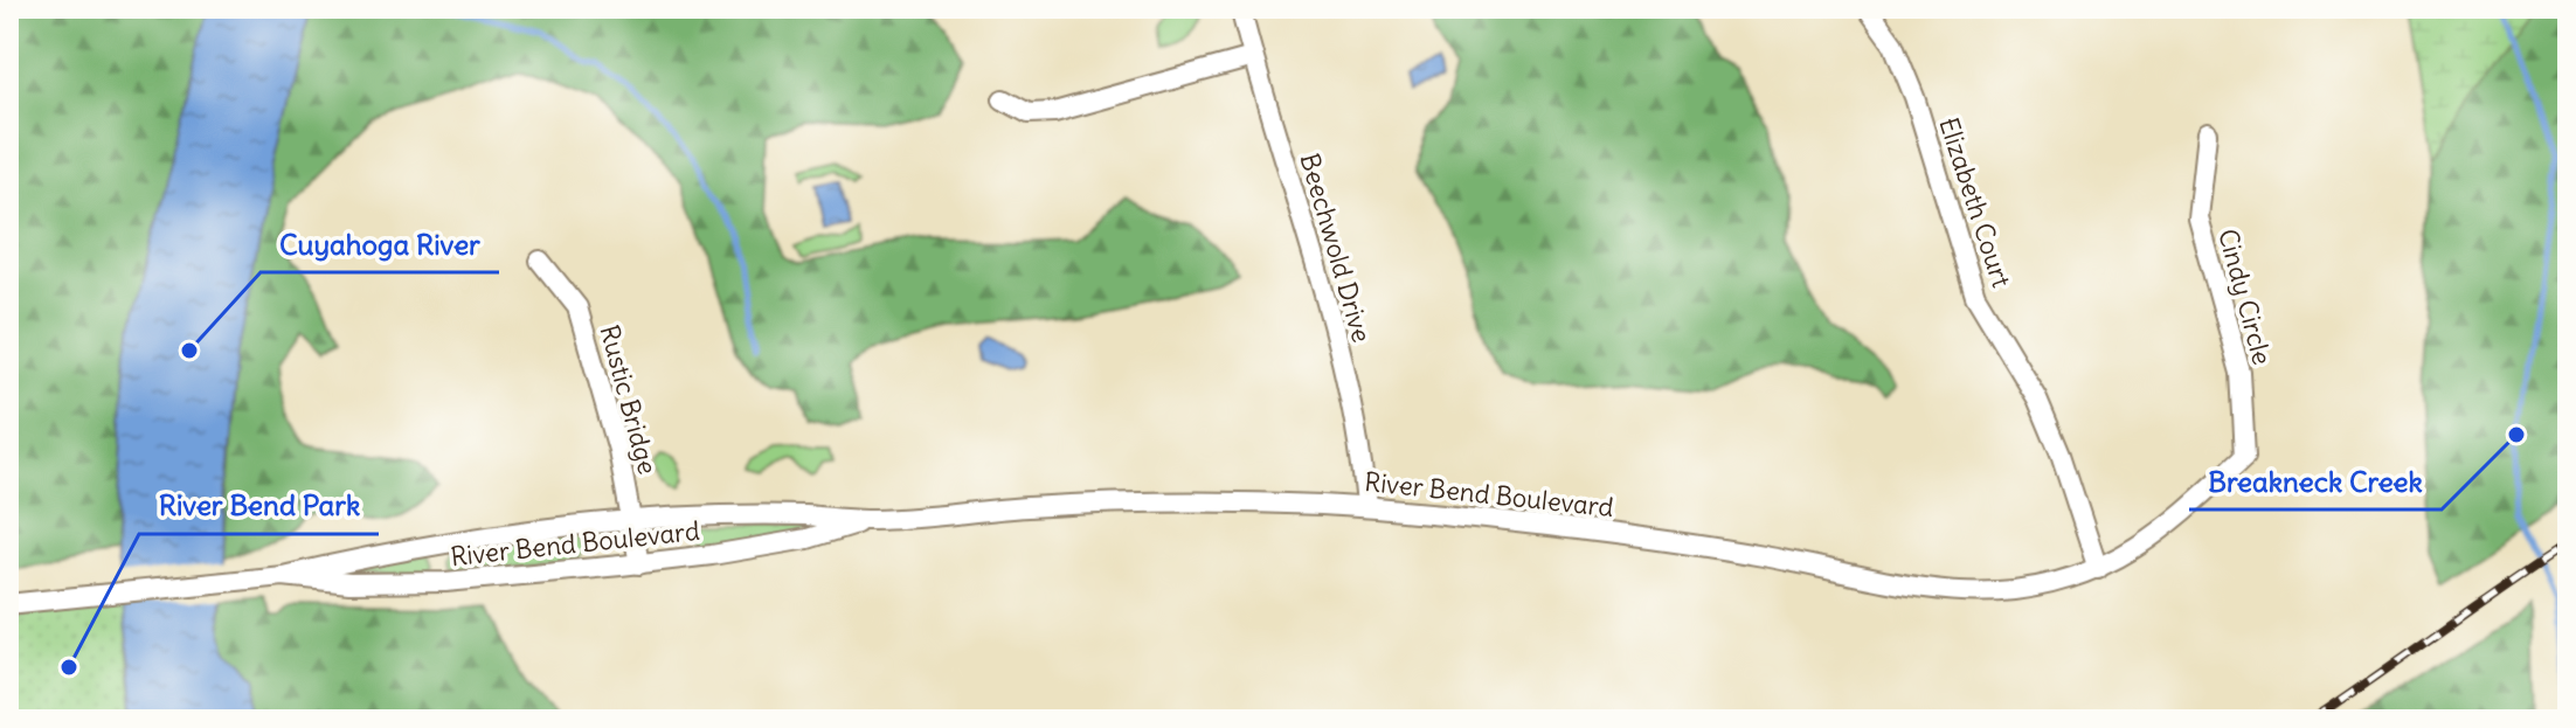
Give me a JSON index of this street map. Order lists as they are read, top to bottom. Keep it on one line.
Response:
{"streets":{"street":["Elizabeth Court","Beechwold Drive","Cindy Circle","Rustic Bridge","River Bend Boulevard"]},"crossings":[["Elizabeth Court","Cindy Circle"],["Elizabeth Court","River Bend Boulevard"],["Beechwold Drive","River Bend Boulevard"],["Cindy Circle","River Bend Boulevard"],["Rustic Bridge","River Bend Boulevard"]],"places":["Cuyahoga River","Breakneck Creek","River Bend Park"]}
